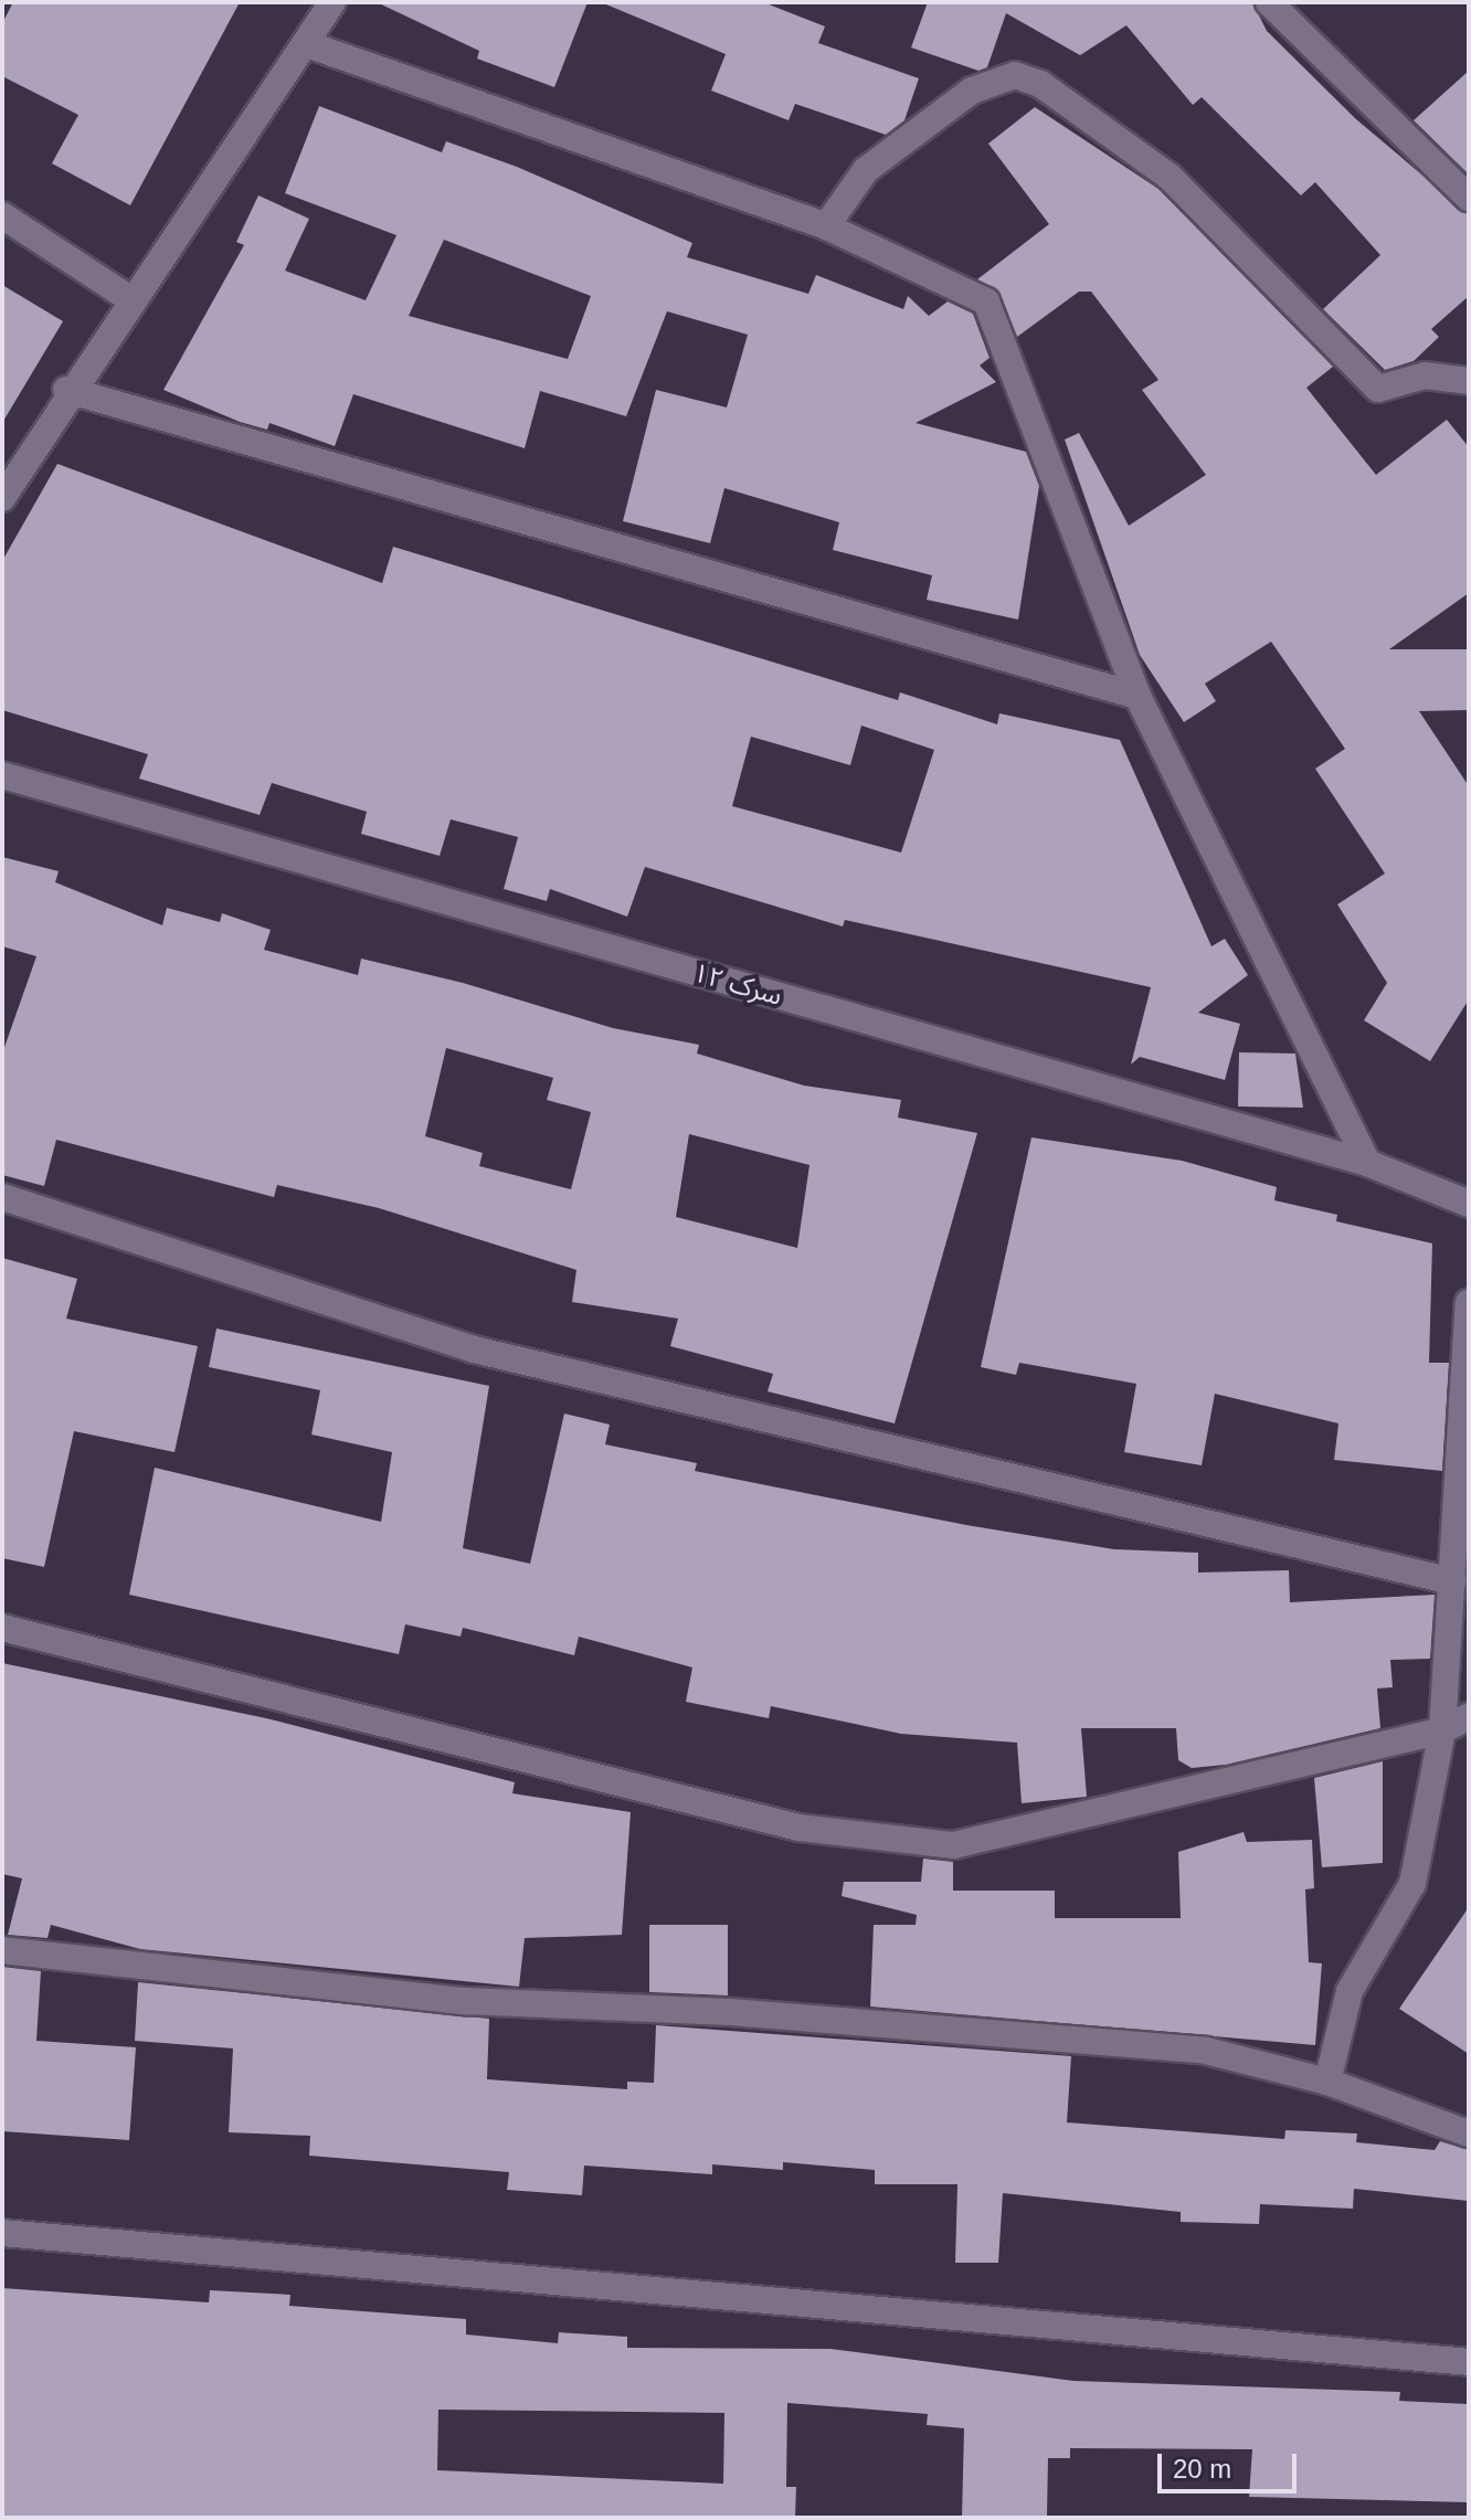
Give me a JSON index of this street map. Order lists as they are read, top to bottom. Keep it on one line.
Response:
{"streets":{"street":["سرک ۱۲"]},"scale_bar":"20 m"}
